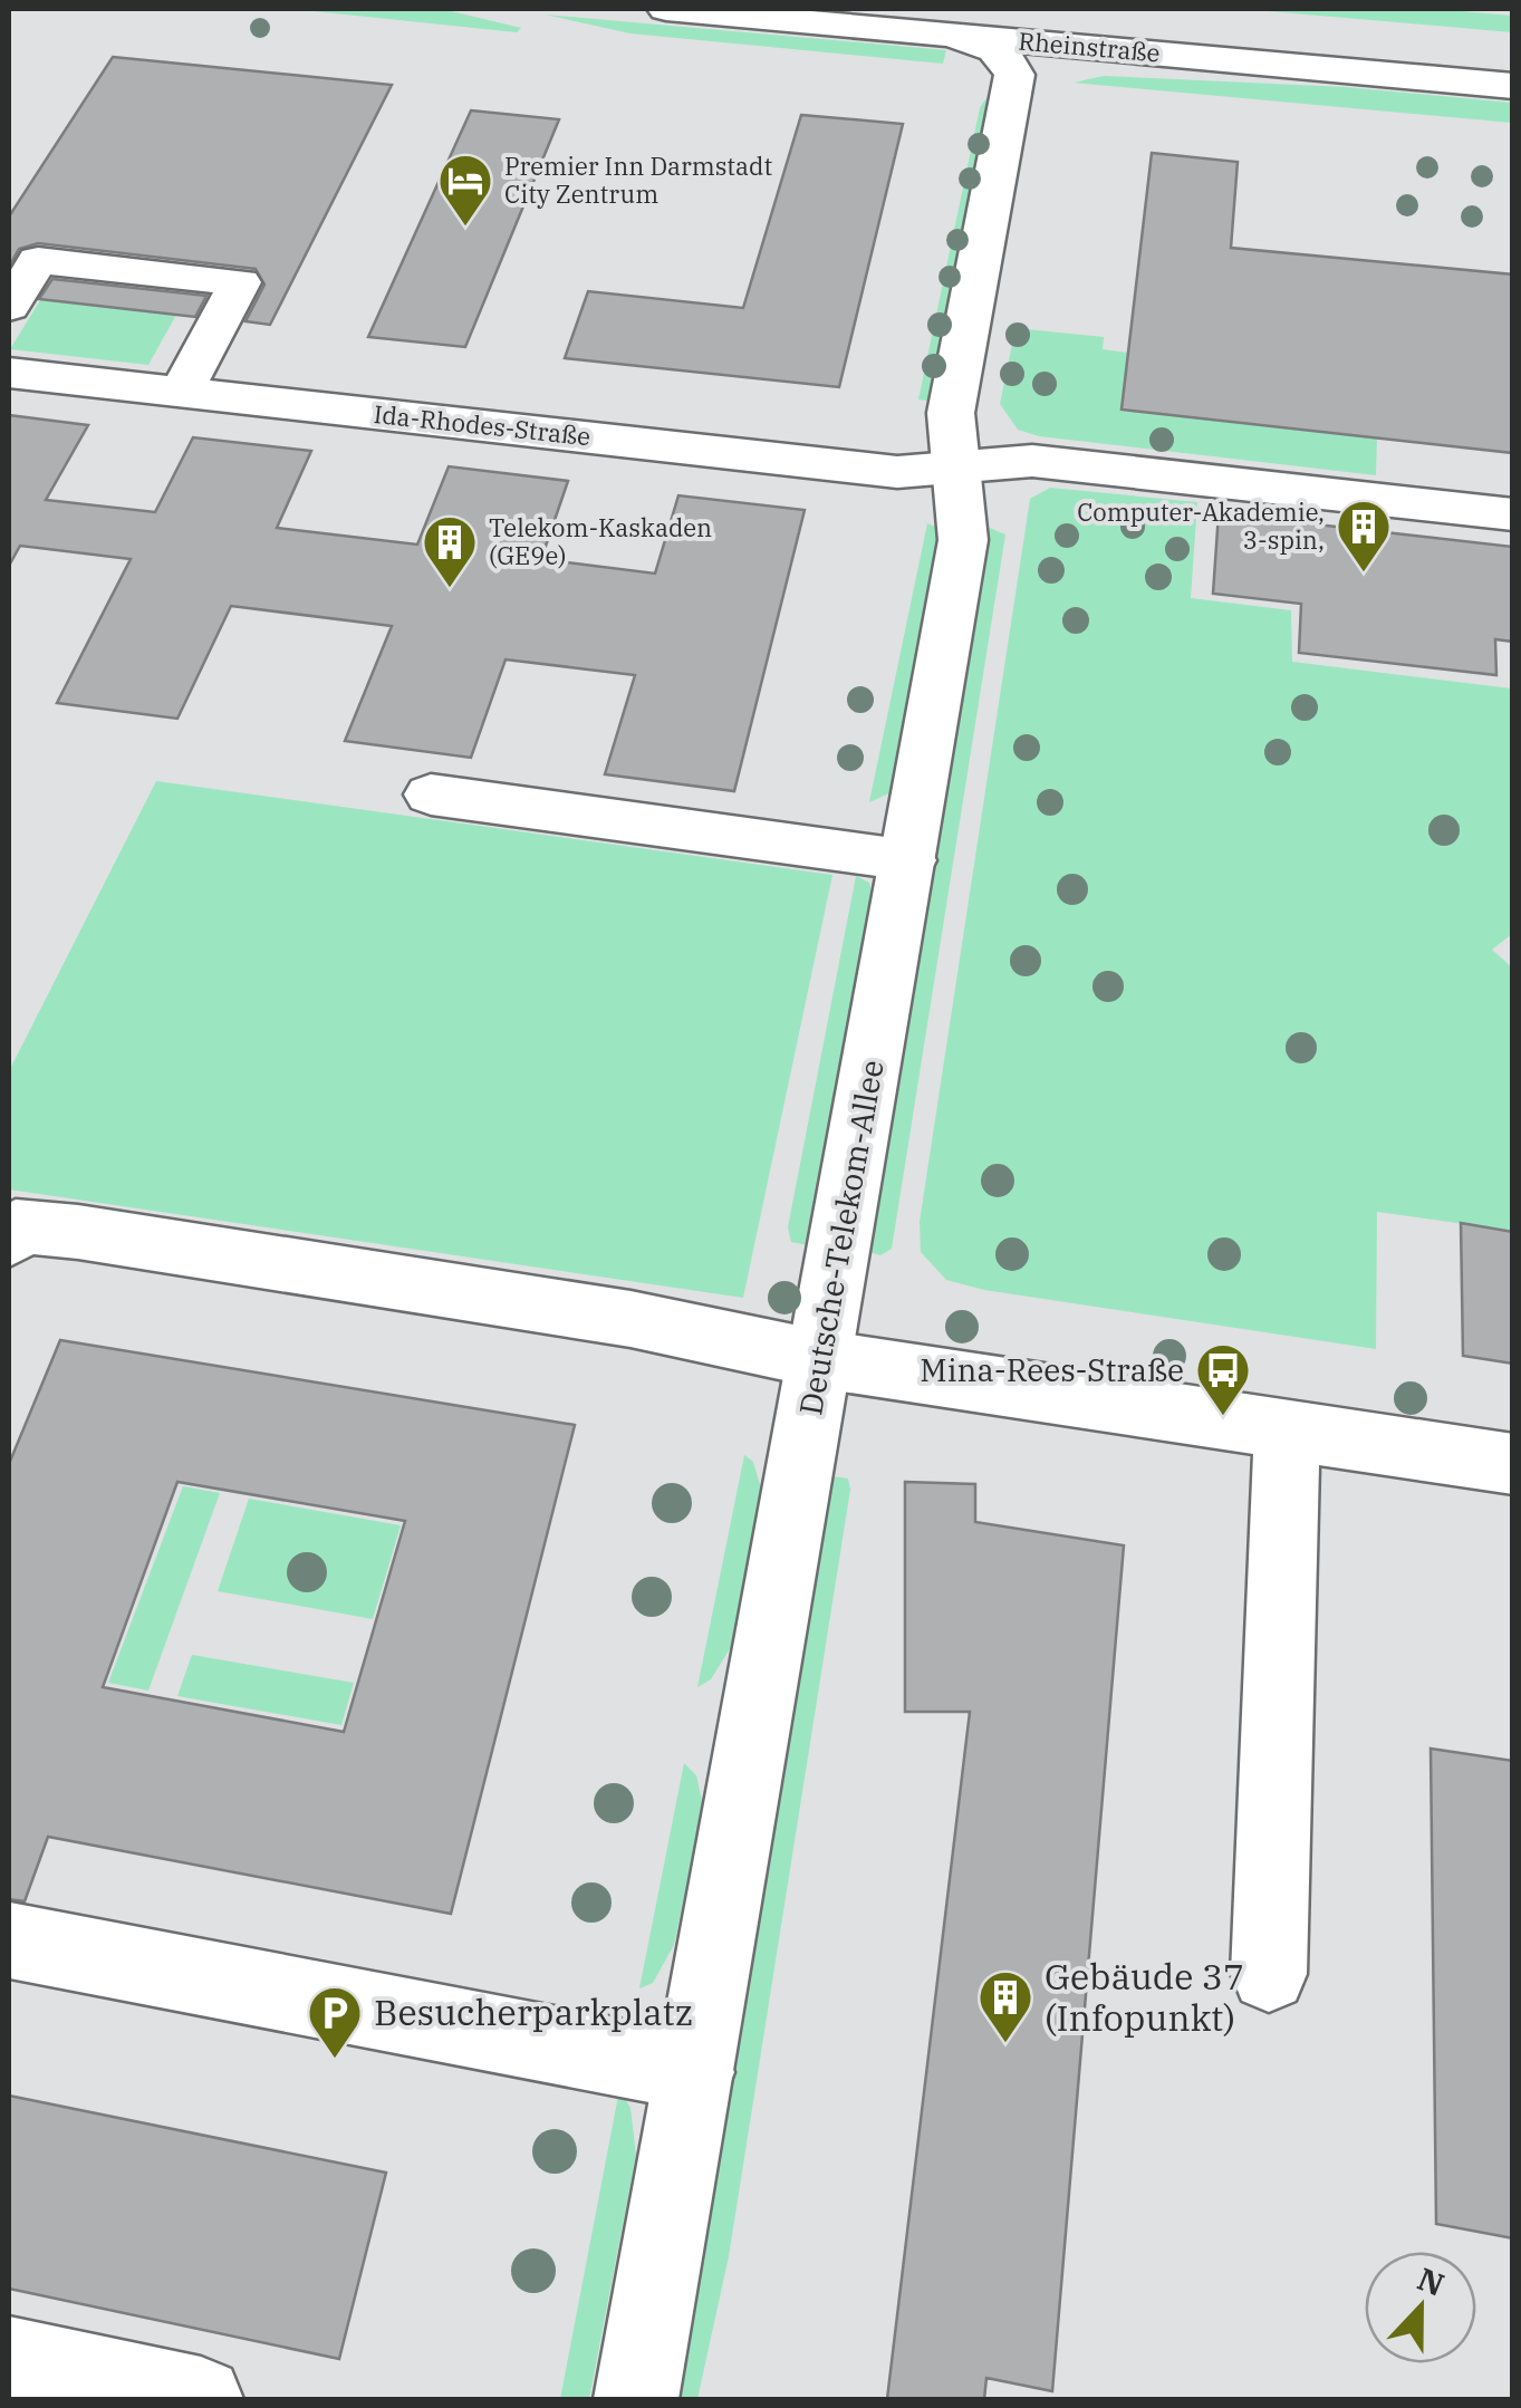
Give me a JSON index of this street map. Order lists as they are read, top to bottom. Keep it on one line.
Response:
{"streets":{"main road":["Rheinstraße","Ida-Rhodes-Straße","Deutsche-Telekom-Allee"]},"crossings":[["Rheinstraße","Deutsche-Telekom-Allee"],["Ida-Rhodes-Straße","Deutsche-Telekom-Allee"]],"places":{"hotel":["Premier Inn Darmstadt City Zentrum"],"building":["Computer-Akademie, 3-spin,","Telekom-Kaskaden (GE9e)","Gebäude 37 (Infopunkt)"],"bus stop":["Mina-Rees-Straße"],"parking":["Besucherparkplatz"]},"north":"top"}
